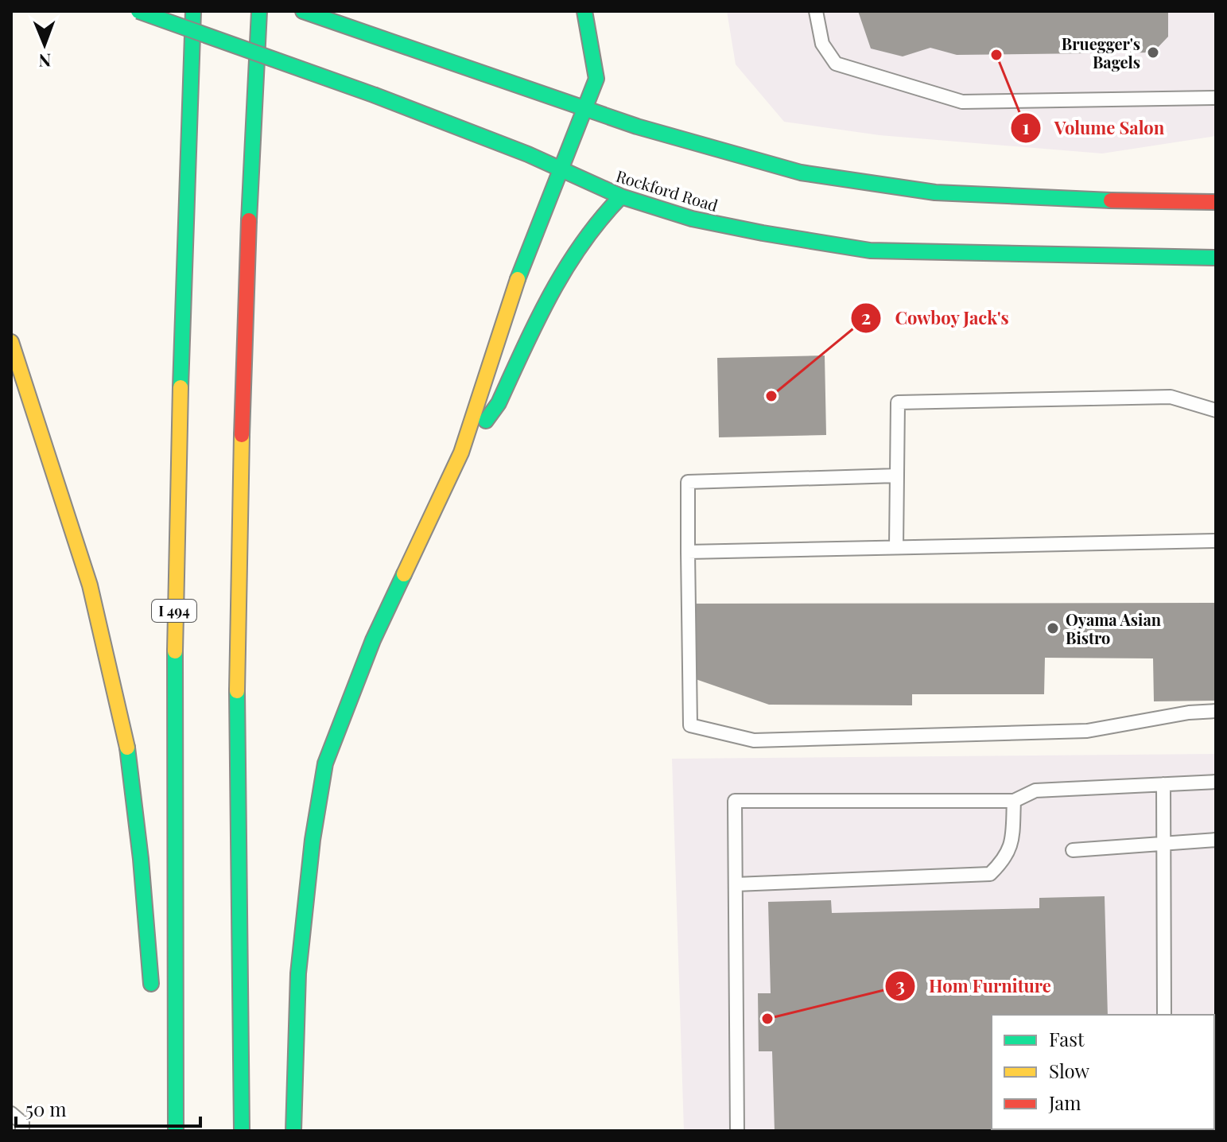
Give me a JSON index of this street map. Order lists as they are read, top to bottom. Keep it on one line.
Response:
{"streets":{"main road":["Rockford Road","I 494"]},"places":["Bruegger's Bagels","Volume Salon","Cowboy Jack's","Oyama Asian Bistro","Hom Furniture"],"legend":["Fast","Slow","Jam"],"scale_bar":"50 m","north":"bottom"}
